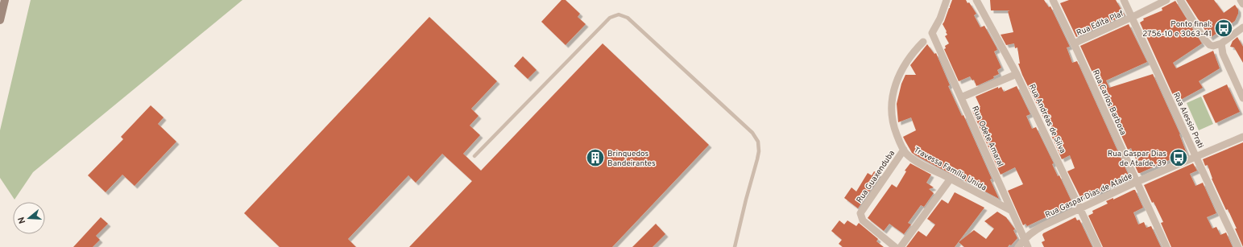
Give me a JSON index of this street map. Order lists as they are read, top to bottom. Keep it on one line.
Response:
{"streets":{"street":["Rua Edita Plaf","Rua Carlos Barbosa","Rua Andréas de Silva","Rua Alessio Prati","Rua Odete Amaral","Travessa Família Unida","Rua Guaxenduba","Rua Gaspar Dias de Ataíde"]},"crossings":[["Rua Edita Plaf","Rua Carlos Barbosa"],["Rua Edita Plaf","Rua Alessio Prati"],["Rua Carlos Barbosa","Rua Gaspar Dias de Ataíde"],["Rua Andréas de Silva","Rua Gaspar Dias de Ataíde"],["Rua Alessio Prati","Rua Gaspar Dias de Ataíde"],["Rua Odete Amaral","Travessa Família Unida"],["Rua Odete Amaral","Rua Gaspar Dias de Ataíde"],["Travessa Família Unida","Rua Guaxenduba"]],"places":{"bus stop":["Ponto final: 2756-10 e 3063-41","Rua Gaspar Dias de Ataíde, 39"],"building":["Brinquedos Bandeirantes"]},"north":"left"}
